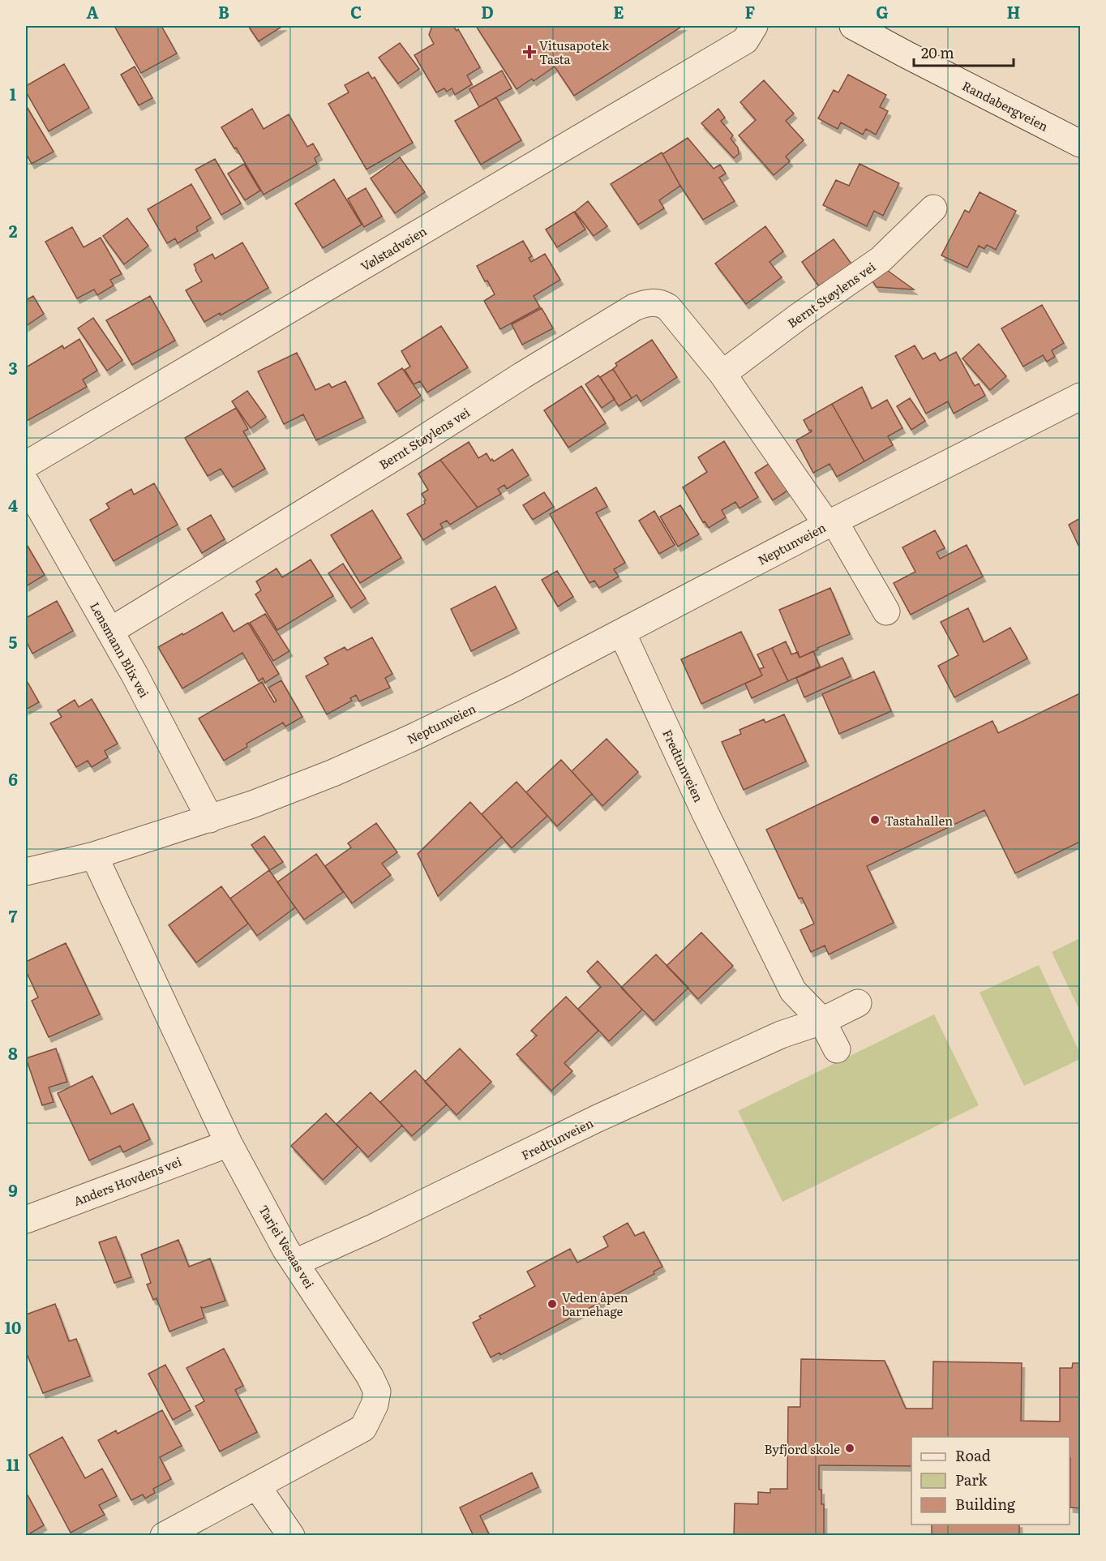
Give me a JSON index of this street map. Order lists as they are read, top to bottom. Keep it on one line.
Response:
{"streets":{"street":["Randabergveien","Vølstadveien","Bernt Støylens vei","Neptunveien","Lensmann Blix vei","Fredtunveien","Anders Hovdens vei","Tarjei Vesaas vei"]},"crossings":[["Bernt Støylens vei","Neptunveien"],["Bernt Støylens vei","Lensmann Blix vei"],["Neptunveien","Lensmann Blix vei"],["Neptunveien","Fredtunveien"],["Neptunveien","Tarjei Vesaas vei"],["Fredtunveien","Tarjei Vesaas vei"],["Anders Hovdens vei","Tarjei Vesaas vei"]],"places":{"health":["Vitusapotek Tasta"],"other":["Tastahallen","Veden åpen barnehage","Byfjord skole"]},"legend":["Road","Park","Building"],"scale_bar":"20 m","grid":{"columns":["A","B","C","D","E","F","G","H"],"rows":["1","2","3","4","5","6","7","8","9","10","11"]}}
